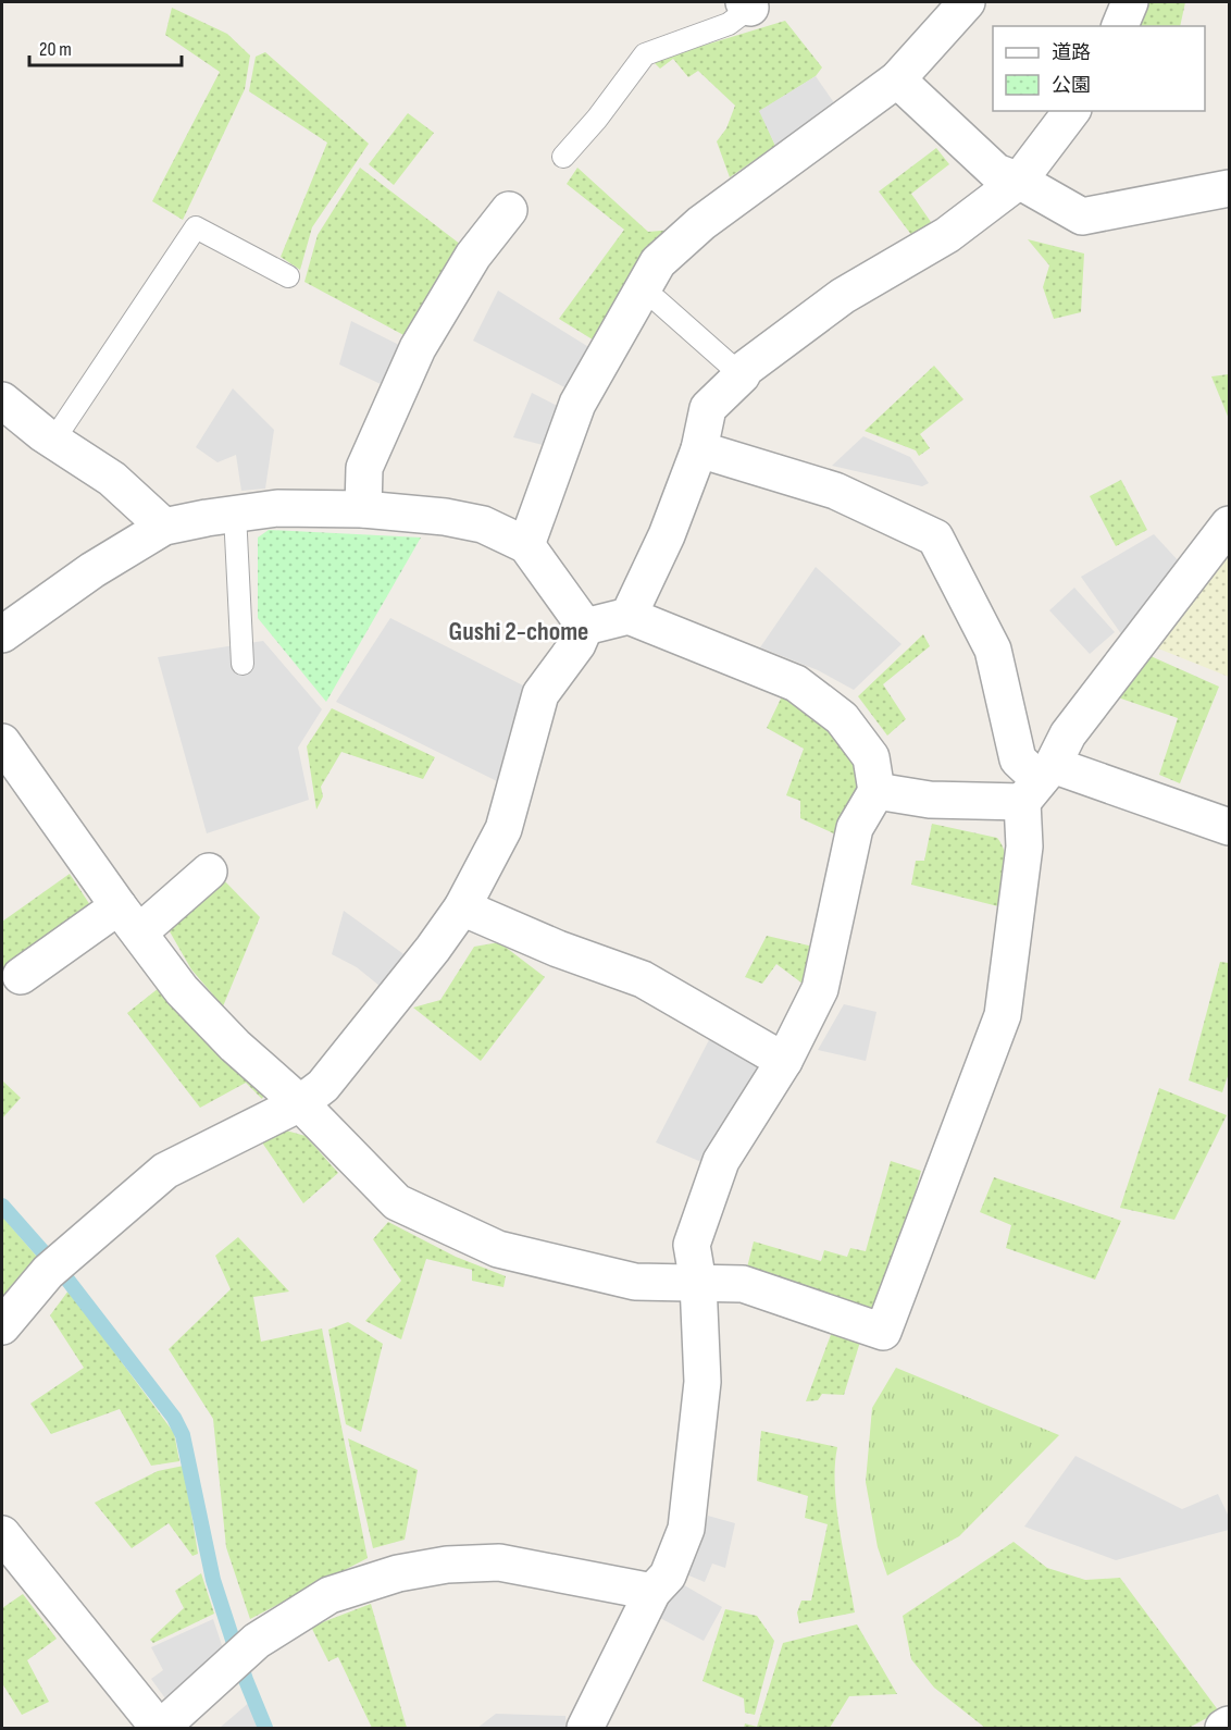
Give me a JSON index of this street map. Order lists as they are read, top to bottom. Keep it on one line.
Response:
{"districts":["Gushi 2-chome"],"legend":["道路","公園"],"scale_bar":"20 m"}
